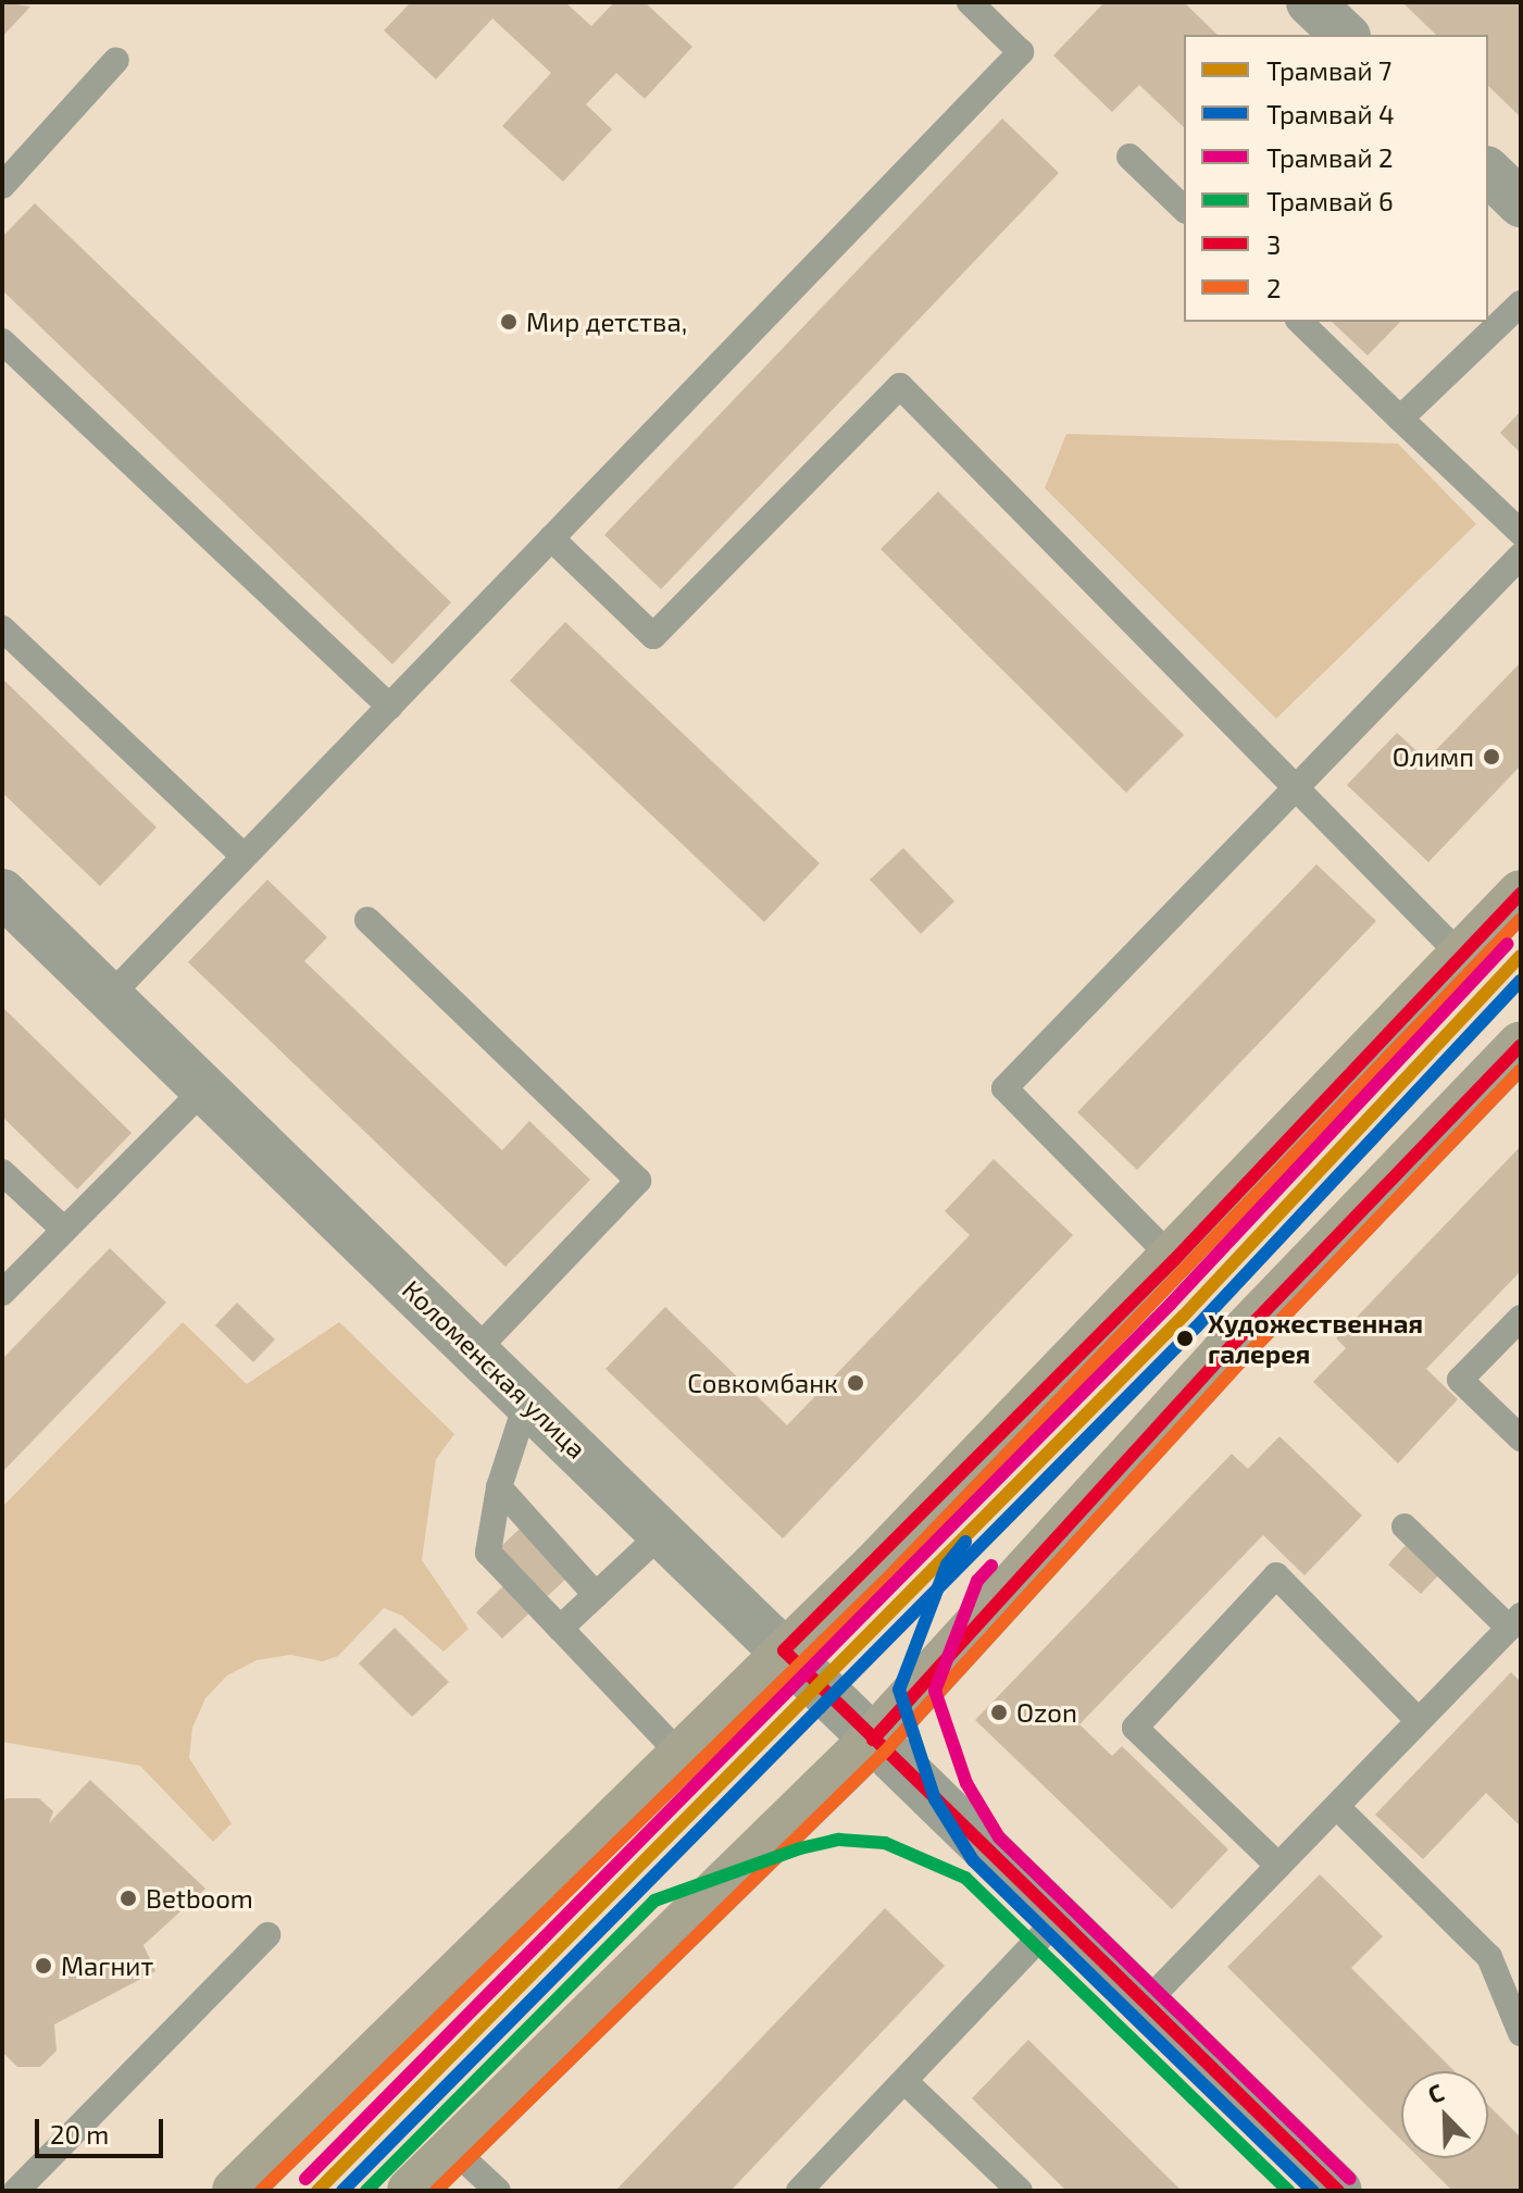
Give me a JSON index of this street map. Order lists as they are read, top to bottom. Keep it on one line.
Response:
{"streets":{"street":["Коломенская улица"]},"places":["Мир детства,","Олимп","Художественная галерея","Совкомбанк","Ozon","Betboom","Магнит"],"lines":["transit line 3","transit line 2","tram line 2","tram line 7","tram line 4","tram line 6"],"legend":["Трамвай 7","Трамвай 4","Трамвай 2","Трамвай 6","3","2"],"scale_bar":"20 m","north":"top left"}
